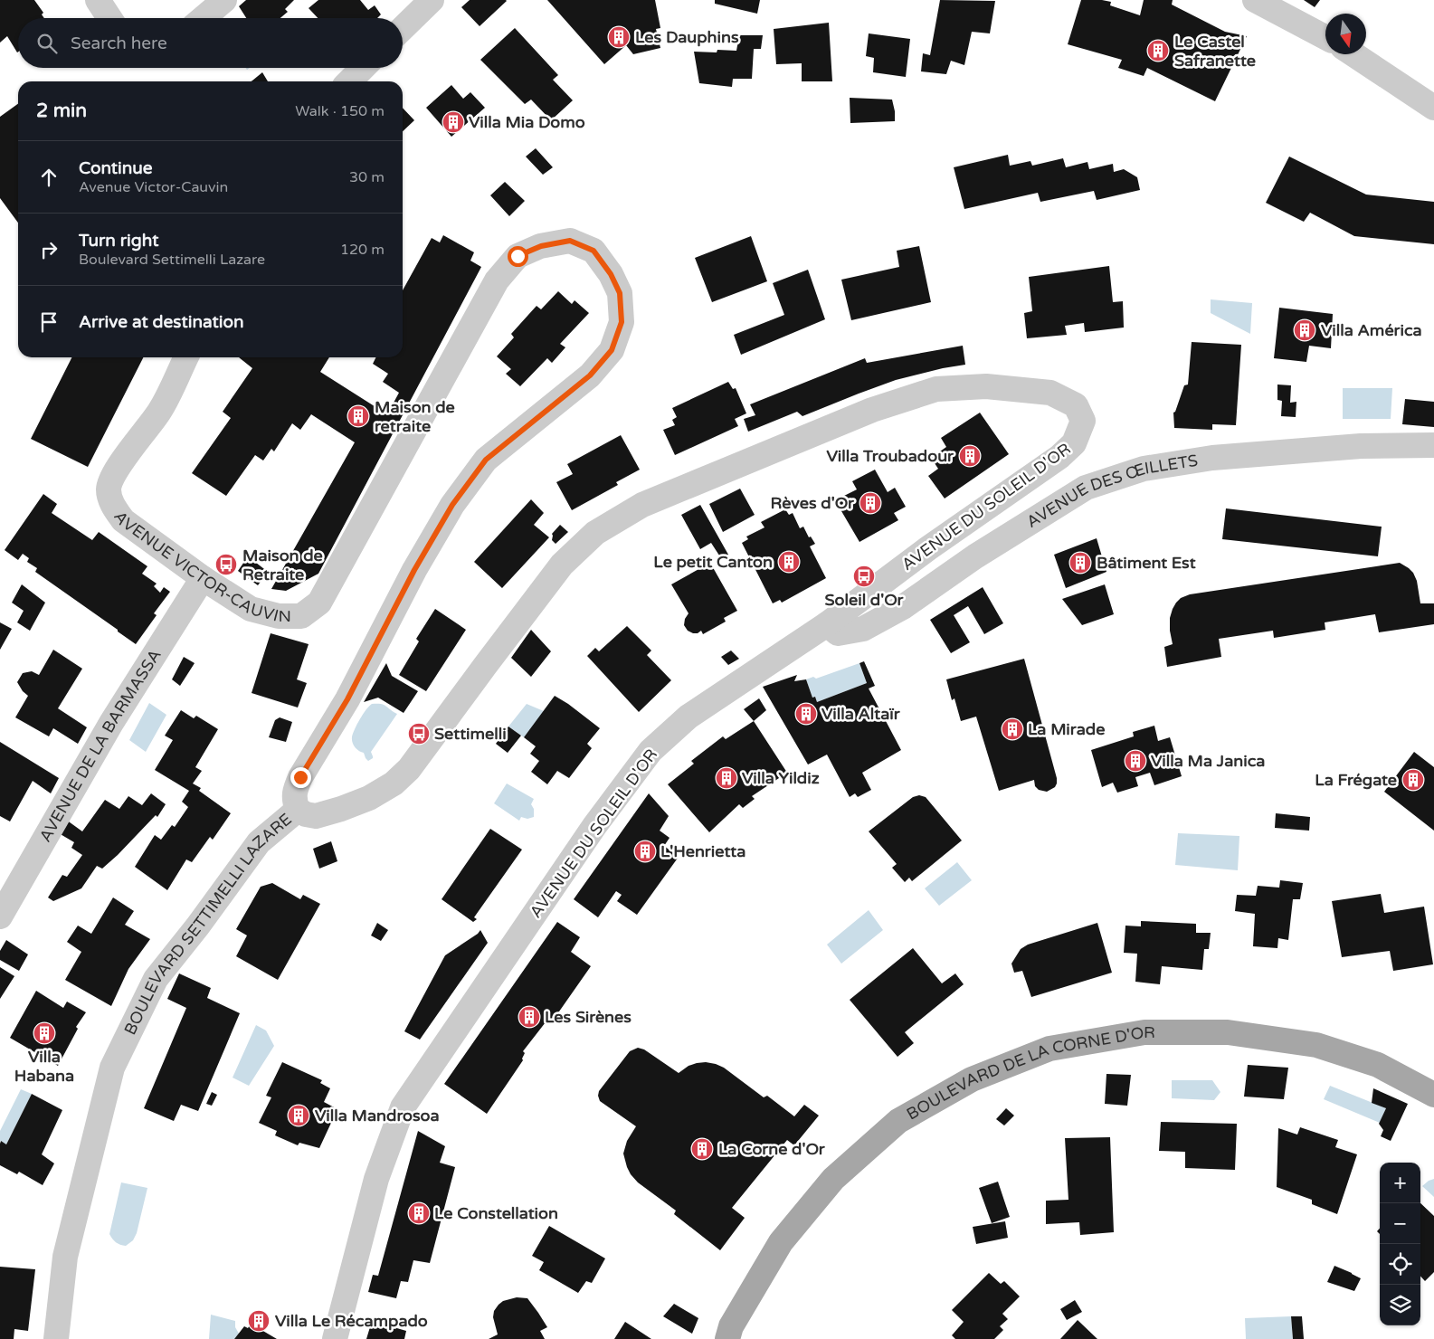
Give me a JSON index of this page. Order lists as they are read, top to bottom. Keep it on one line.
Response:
{"streets":{"main road":["BOULEVARD DE LA CORNE D'OR"],"street":["AVENUE DES ŒILLETS","AVENUE DU SOLEIL D'OR","AVENUE VICTOR-CAUVIN","AVENUE DE LA BARMASSA","BOULEVARD SETTIMELLI LAZARE"]},"crossings":[["AVENUE DES ŒILLETS","AVENUE DU SOLEIL D'OR"],["AVENUE DU SOLEIL D'OR","BOULEVARD SETTIMELLI LAZARE"],["AVENUE VICTOR-CAUVIN","AVENUE DE LA BARMASSA"],["AVENUE VICTOR-CAUVIN","BOULEVARD SETTIMELLI LAZARE"]],"places":{"building":["Les Dauphins","Le Castel Safranette","Villa Mia Domo","Villa América","Maison de retraite","Villa Troubadour","Rèves d'Or","Le petit Canton","Bâtiment Est","Villa Altaïr","La Mirade","Villa Ma Janica","Villa Yildiz","La Frégate","L'Henrietta","Les Sirènes","Villa Habana","Villa Mandrosoa","La Corne d'Or","Le Constellation","Villa Le Récampado"],"bus stop":["Maison de Retraite","Soleil d'Or","Settimelli"]},"north":"bottom","page":{"search":"Search here","heading":["2 min","Walk · 150 m"],"list":[["Continue","Avenue Victor-Cauvin","30 m"],["Turn right","Boulevard Settimelli Lazare","120 m"],"Arrive at destination"],"map_buttons":["+","−"]}}
